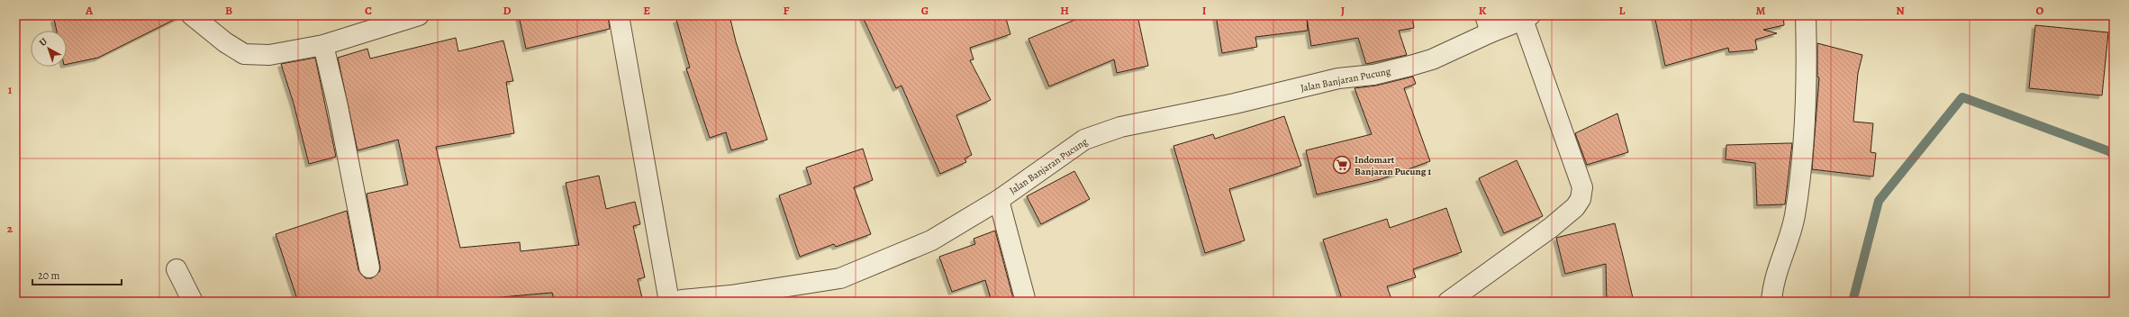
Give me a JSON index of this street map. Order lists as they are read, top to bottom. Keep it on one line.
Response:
{"streets":{"street":["Jalan Banjaran Pucung"]},"places":{"supermarket":["Indomart Banjaran Pucung 1"]},"scale_bar":"20 m","north":"top left","grid":{"columns":["A","B","C","D","E","F","G","H","I","J","K","L","M","N","O"],"rows":["1","2"]}}
